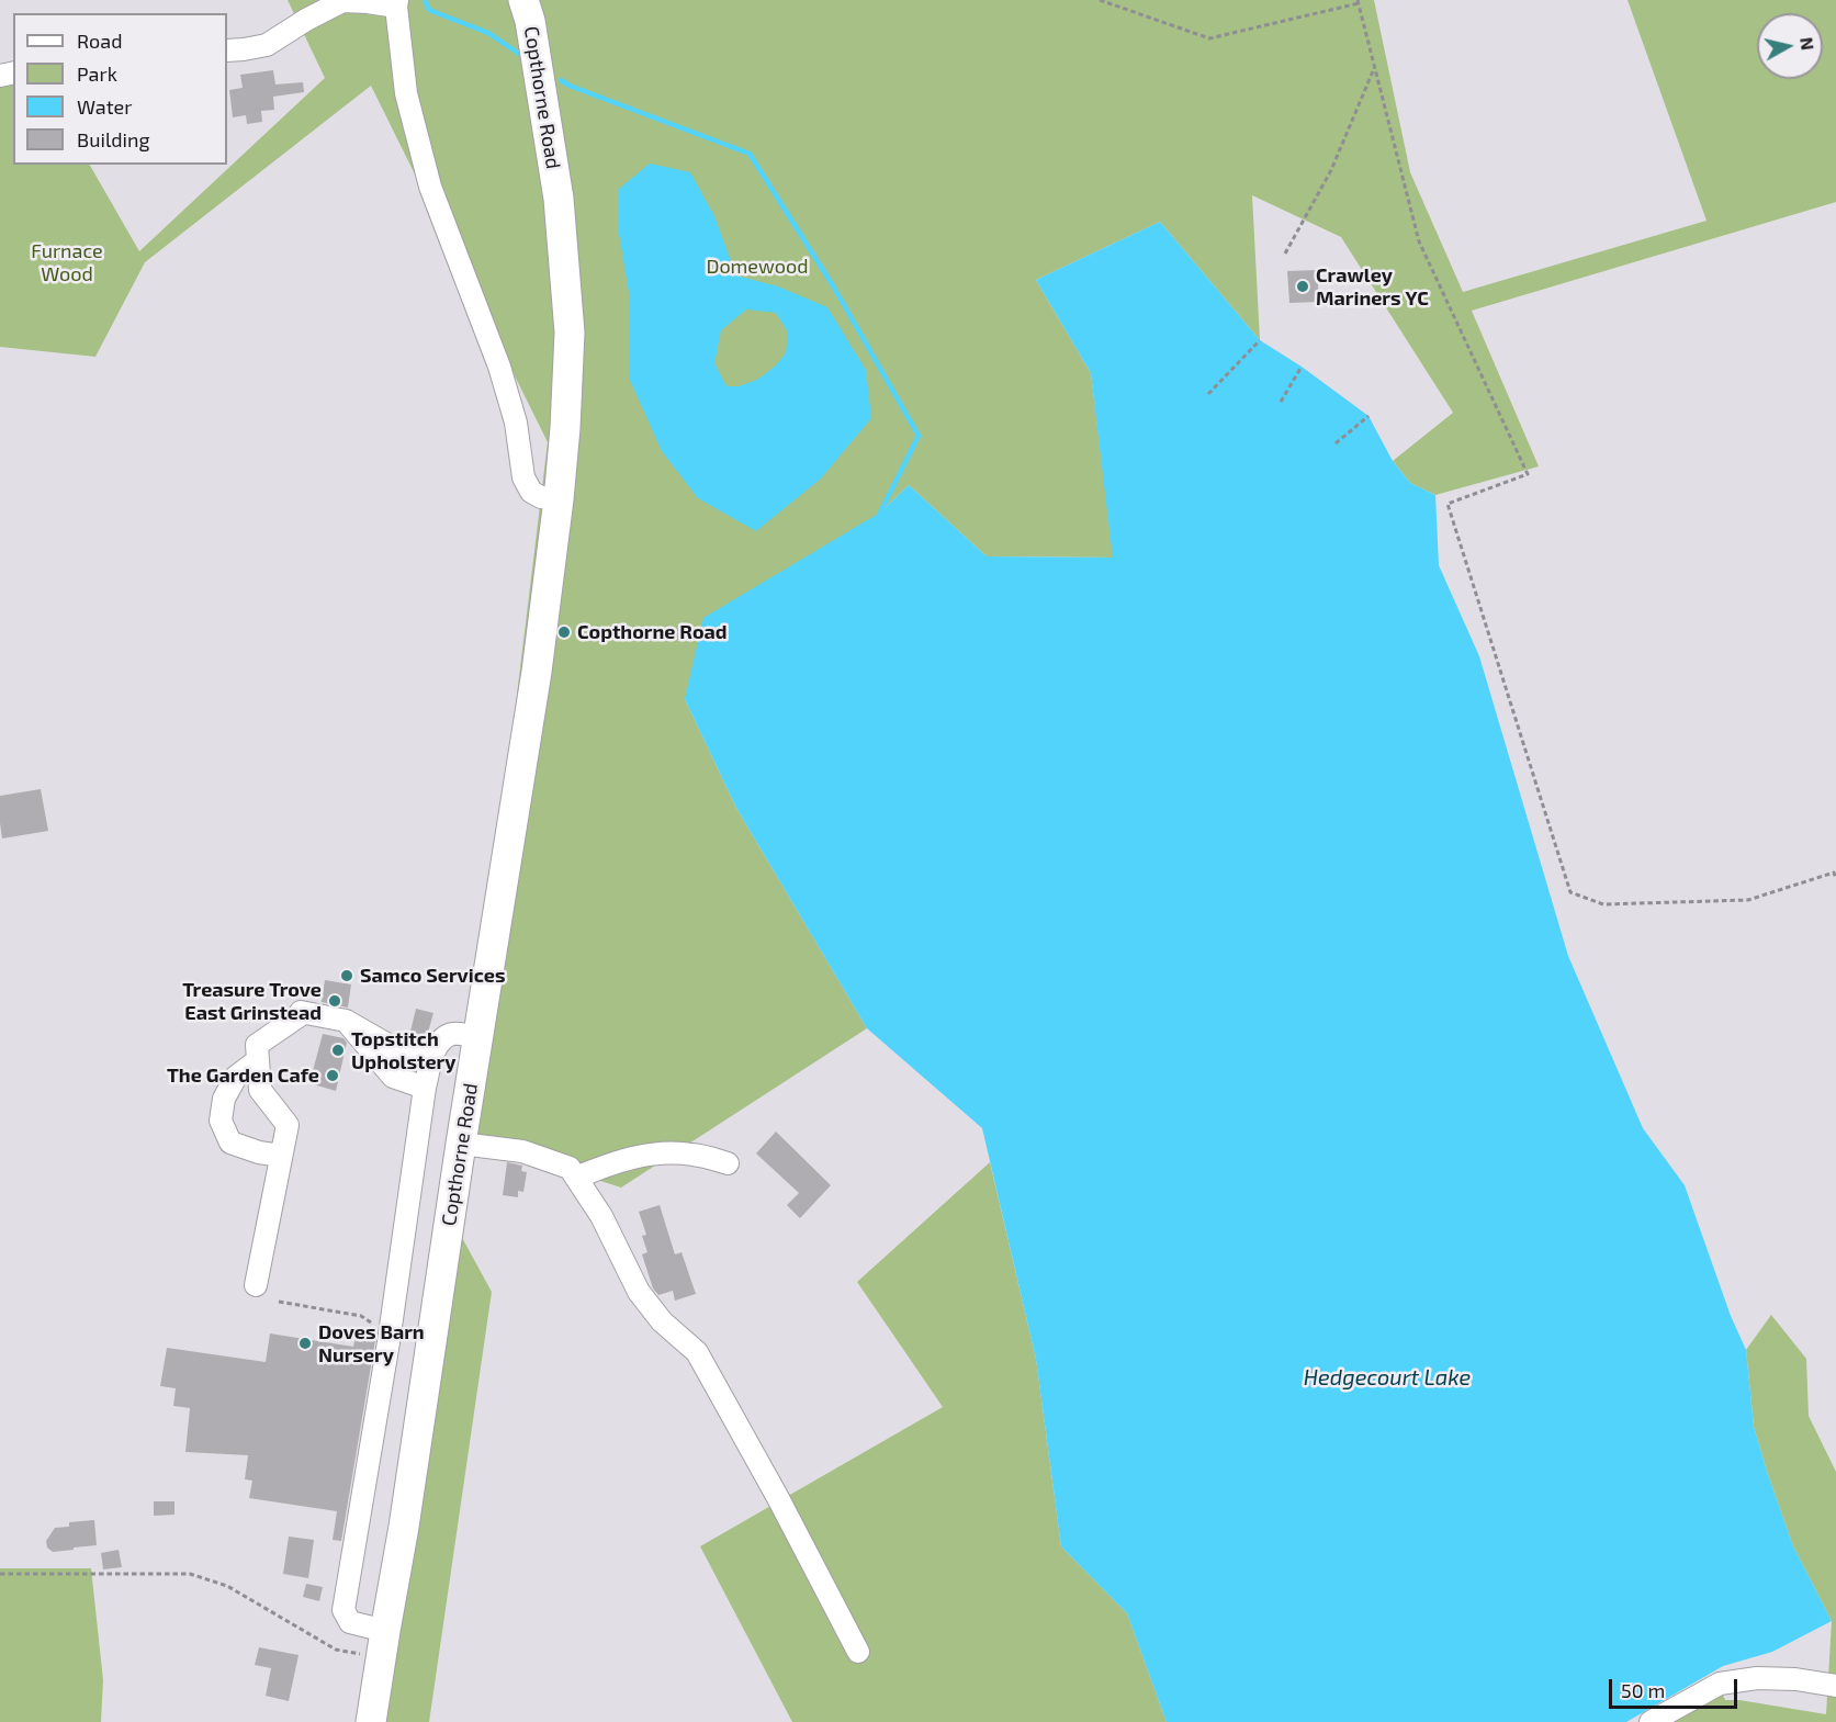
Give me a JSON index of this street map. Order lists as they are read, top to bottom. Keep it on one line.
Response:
{"streets":{"highway":["Copthorne Road"]},"water":["Hedgecourt Lake"],"parks":["Furnace Wood","Domewood"],"places":["Crawley Mariners YC","Copthorne Road","Samco Services","Treasure Trove East Grinstead","Topstitch Upholstery","The Garden Cafe","Doves Barn Nursery"],"legend":["Road","Park","Water","Building"],"scale_bar":"50 m","north":"right"}
